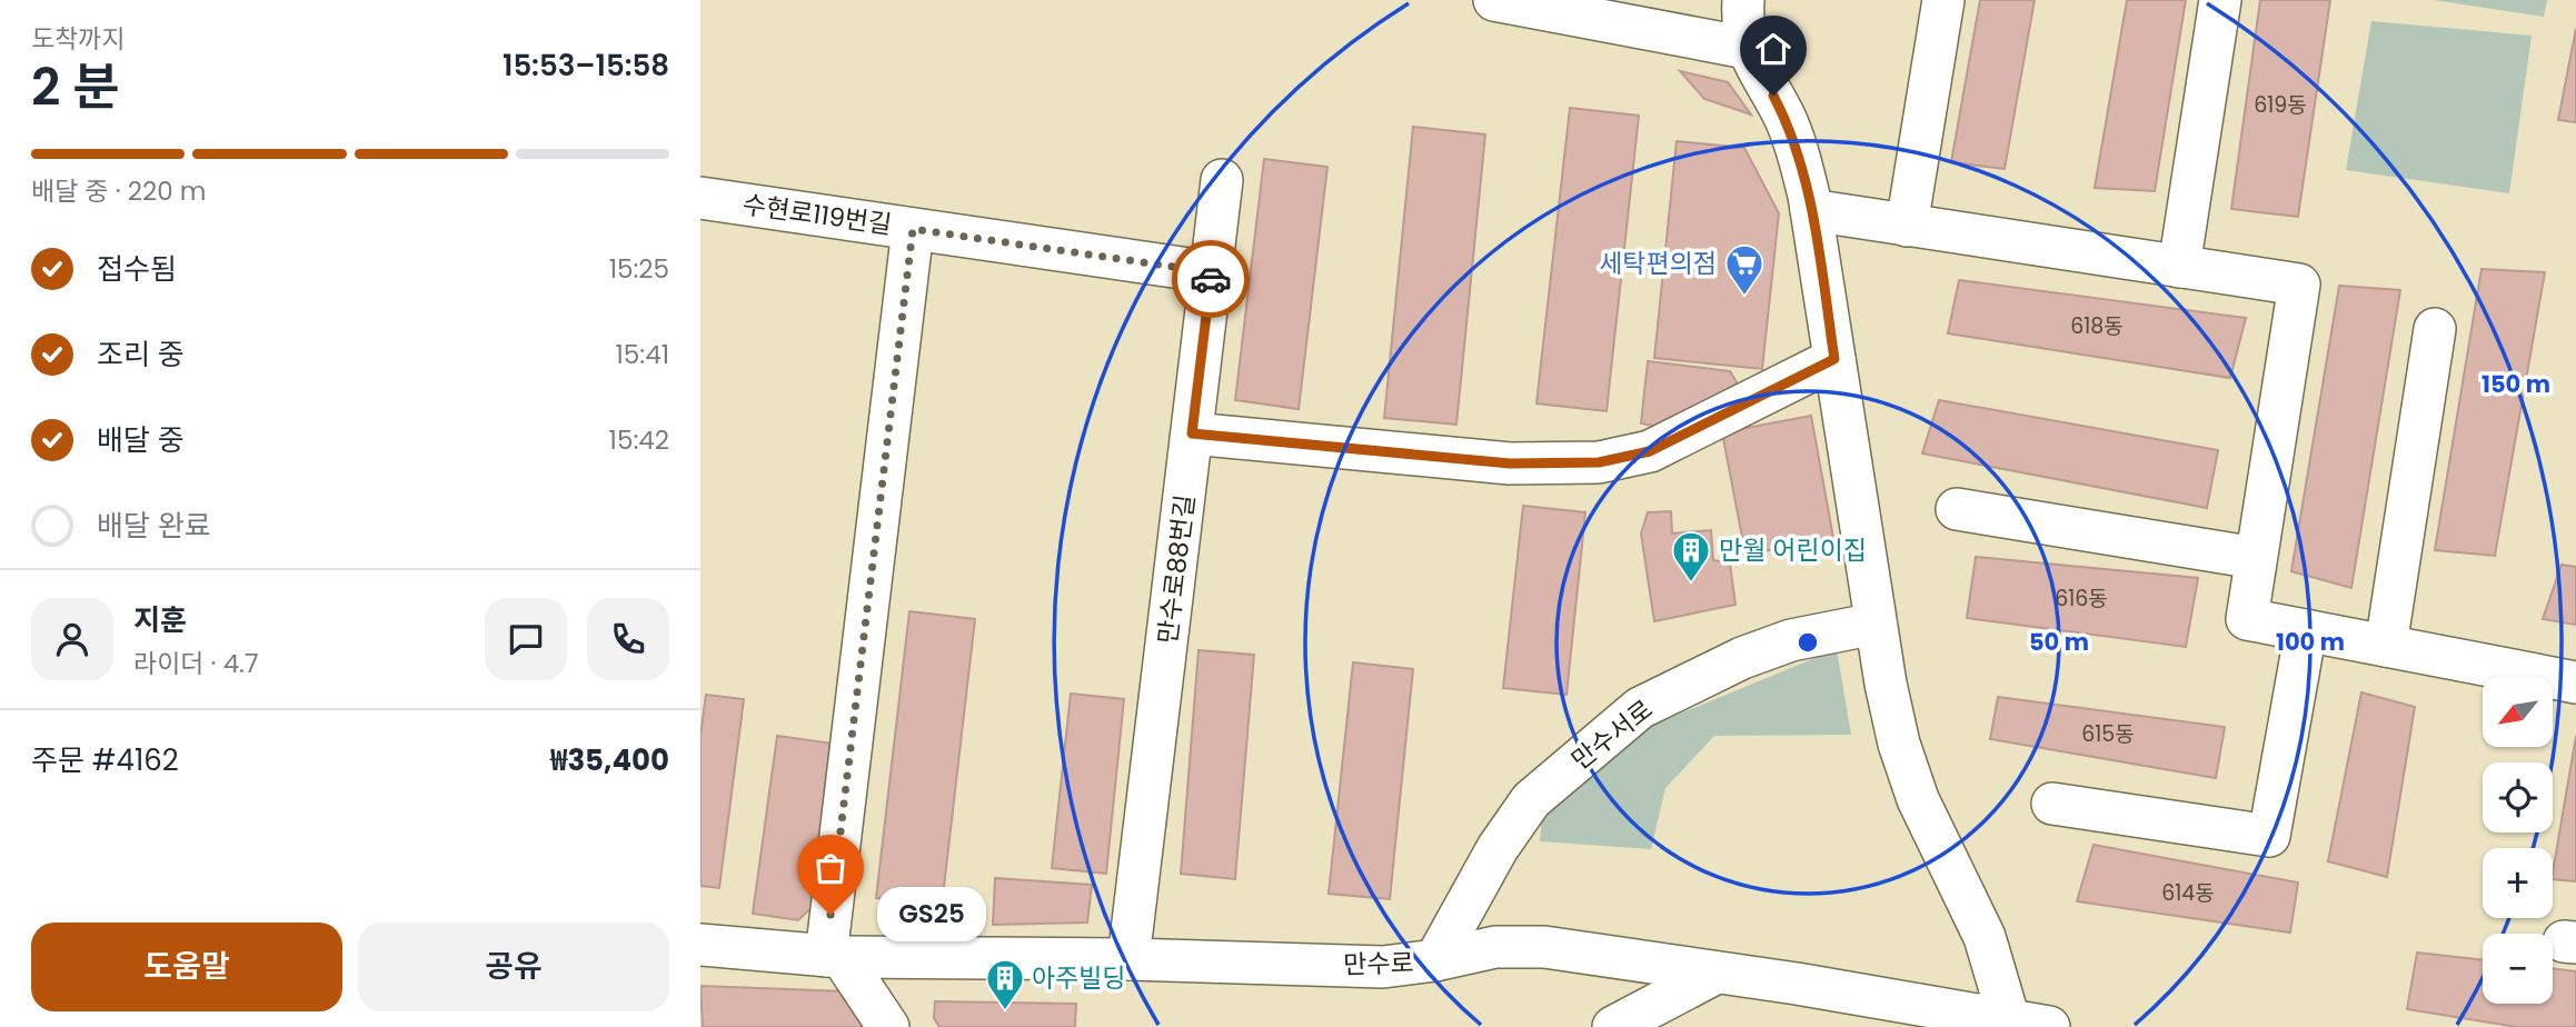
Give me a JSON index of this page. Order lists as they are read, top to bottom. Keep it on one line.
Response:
{"streets":{"street":["수현로119번길","만수로88번길","만수서로","만수로"]},"crossings":[["수현로119번길","만수로88번길"],["만수로88번길","만수로"],["만수서로","만수로"]],"places":{"supermarket":["세탁편의점"],"building":["만월 어린이집","아주빌딩"],"other":["GS25"]},"house_numbers":["619동","618동","616동","615동","614동"],"north":"bottom left","page":{"heading":["2 분","도착까지","15:53–15:58"],"panel":["지훈","라이더 · 4.7","주문 #4162","₩35,400"],"bar":"배달 중 · 220 m","list":[["접수됨","15:25"],["조리 중","15:41"],["배달 중","15:42"],"배달 완료"],"map_buttons":["+","−"],"bubble":"GS25","buttons":["도움말","공유"]},"rings":["150 m","50 m","100 m"]}
